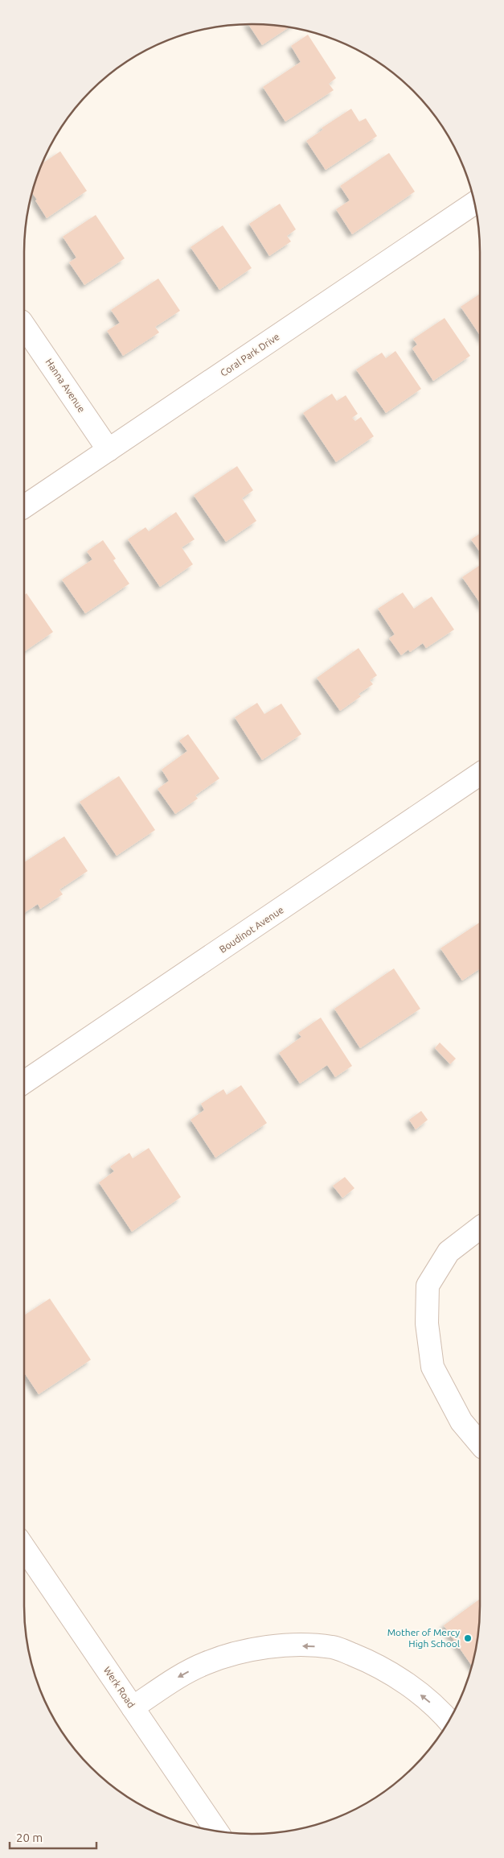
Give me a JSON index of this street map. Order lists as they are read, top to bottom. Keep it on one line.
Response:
{"streets":{"street":["Coral Park Drive","Hanna Avenue","Boudinot Avenue","Werk Road"]},"crossings":[["Coral Park Drive","Hanna Avenue"]],"places":["Mother of Mercy High School"],"scale_bar":"20 m"}
